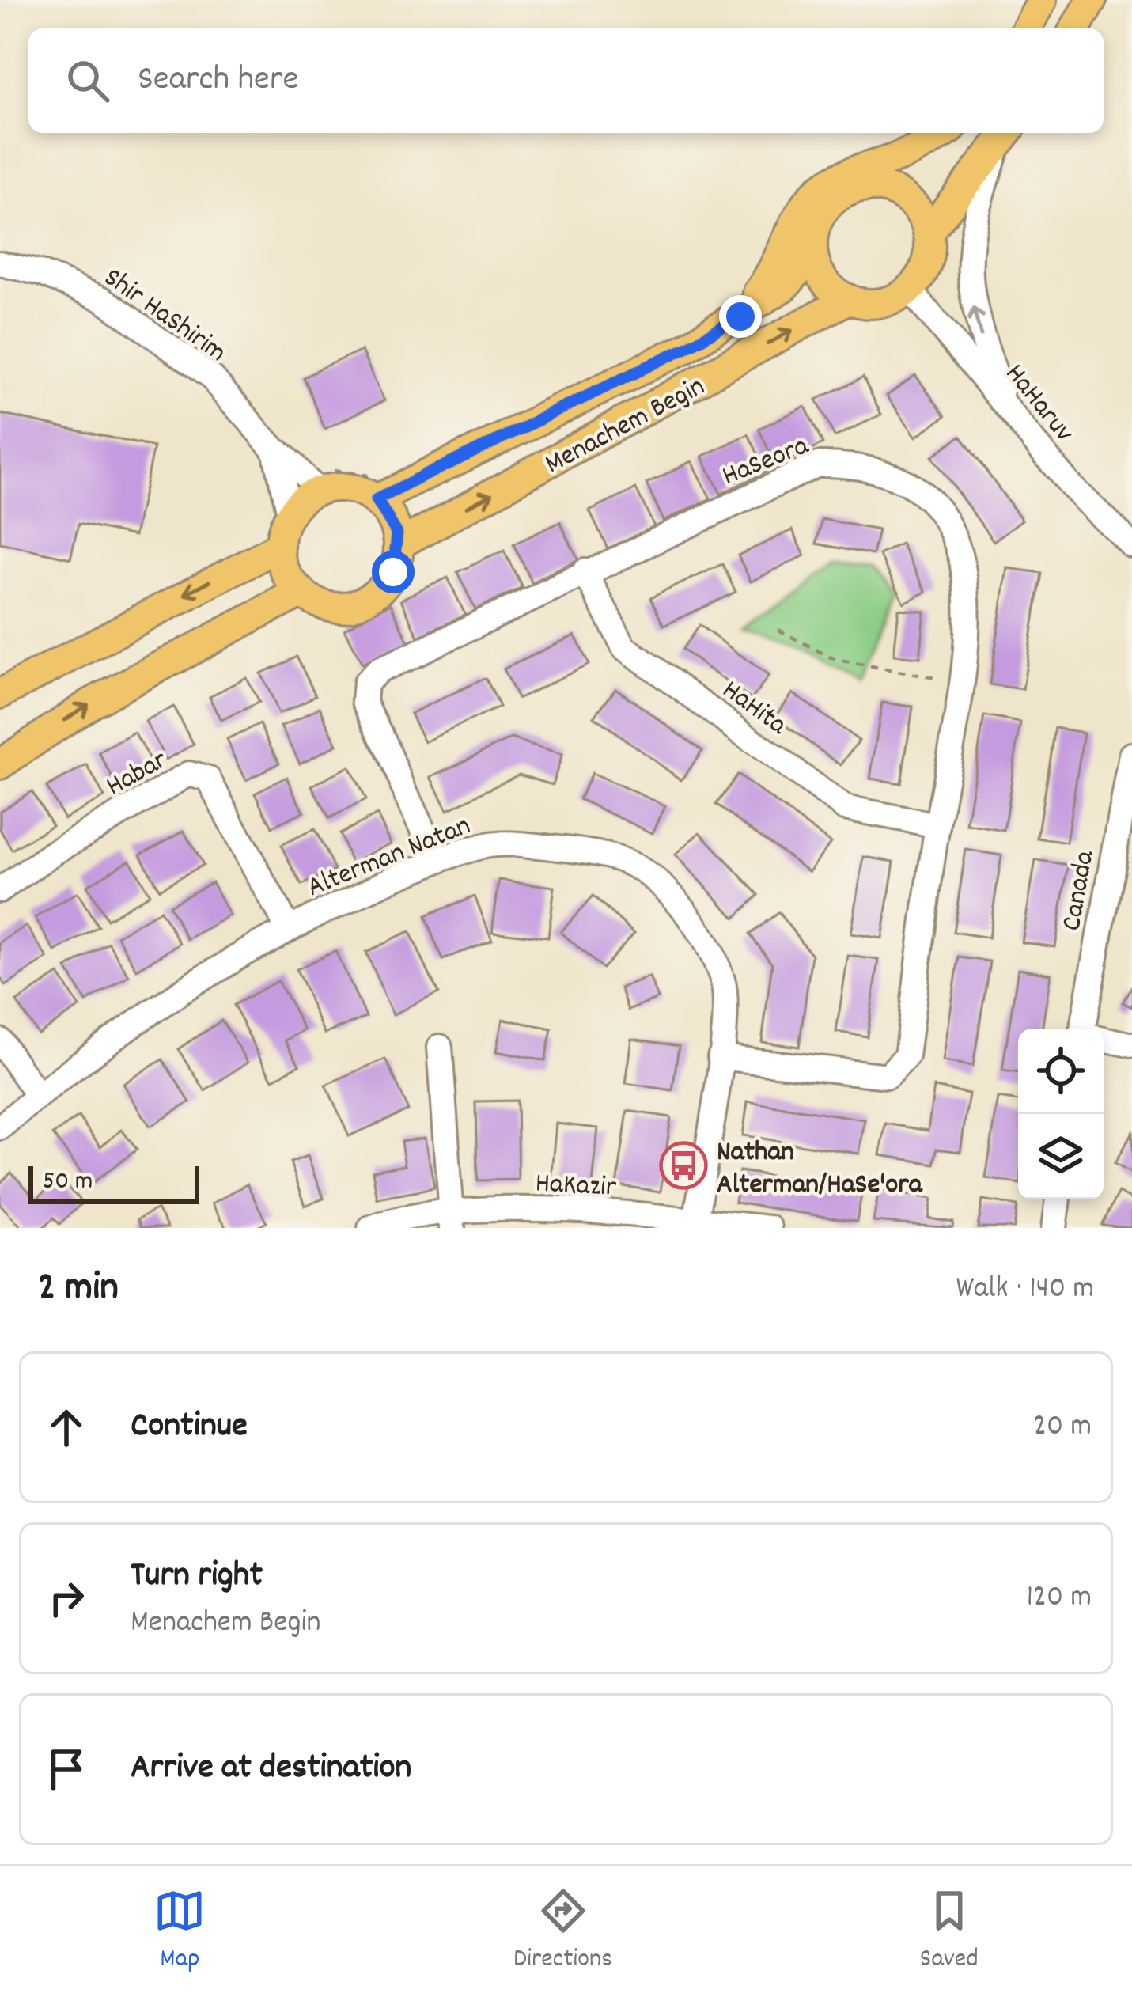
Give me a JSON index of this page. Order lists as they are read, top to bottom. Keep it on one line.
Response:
{"streets":{"main road":["Menachem Begin"],"street":["Shir HaShirim","HaHaruv","HaSeora","HaHita","Habar","Alterman Natan","Canada","HaKazir"]},"crossings":[["Shir HaShirim","Menachem Begin"],["HaHaruv","Menachem Begin"],["HaSeora","HaHita"],["HaSeora","Alterman Natan"],["Habar","Alterman Natan"],["Alterman Natan","HaKazir"]],"places":{"bus stop":["Nathan Alterman/HaSe'ora"]},"scale_bar":"50 m","page":{"search":"Search here","scale":"50 m","heading":["2 min","Walk · 140 m"],"list":[["Continue","20 m"],["Turn right","Menachem Begin","120 m"],"Arrive at destination"],"nav":["Map","Directions","Saved"]}}
